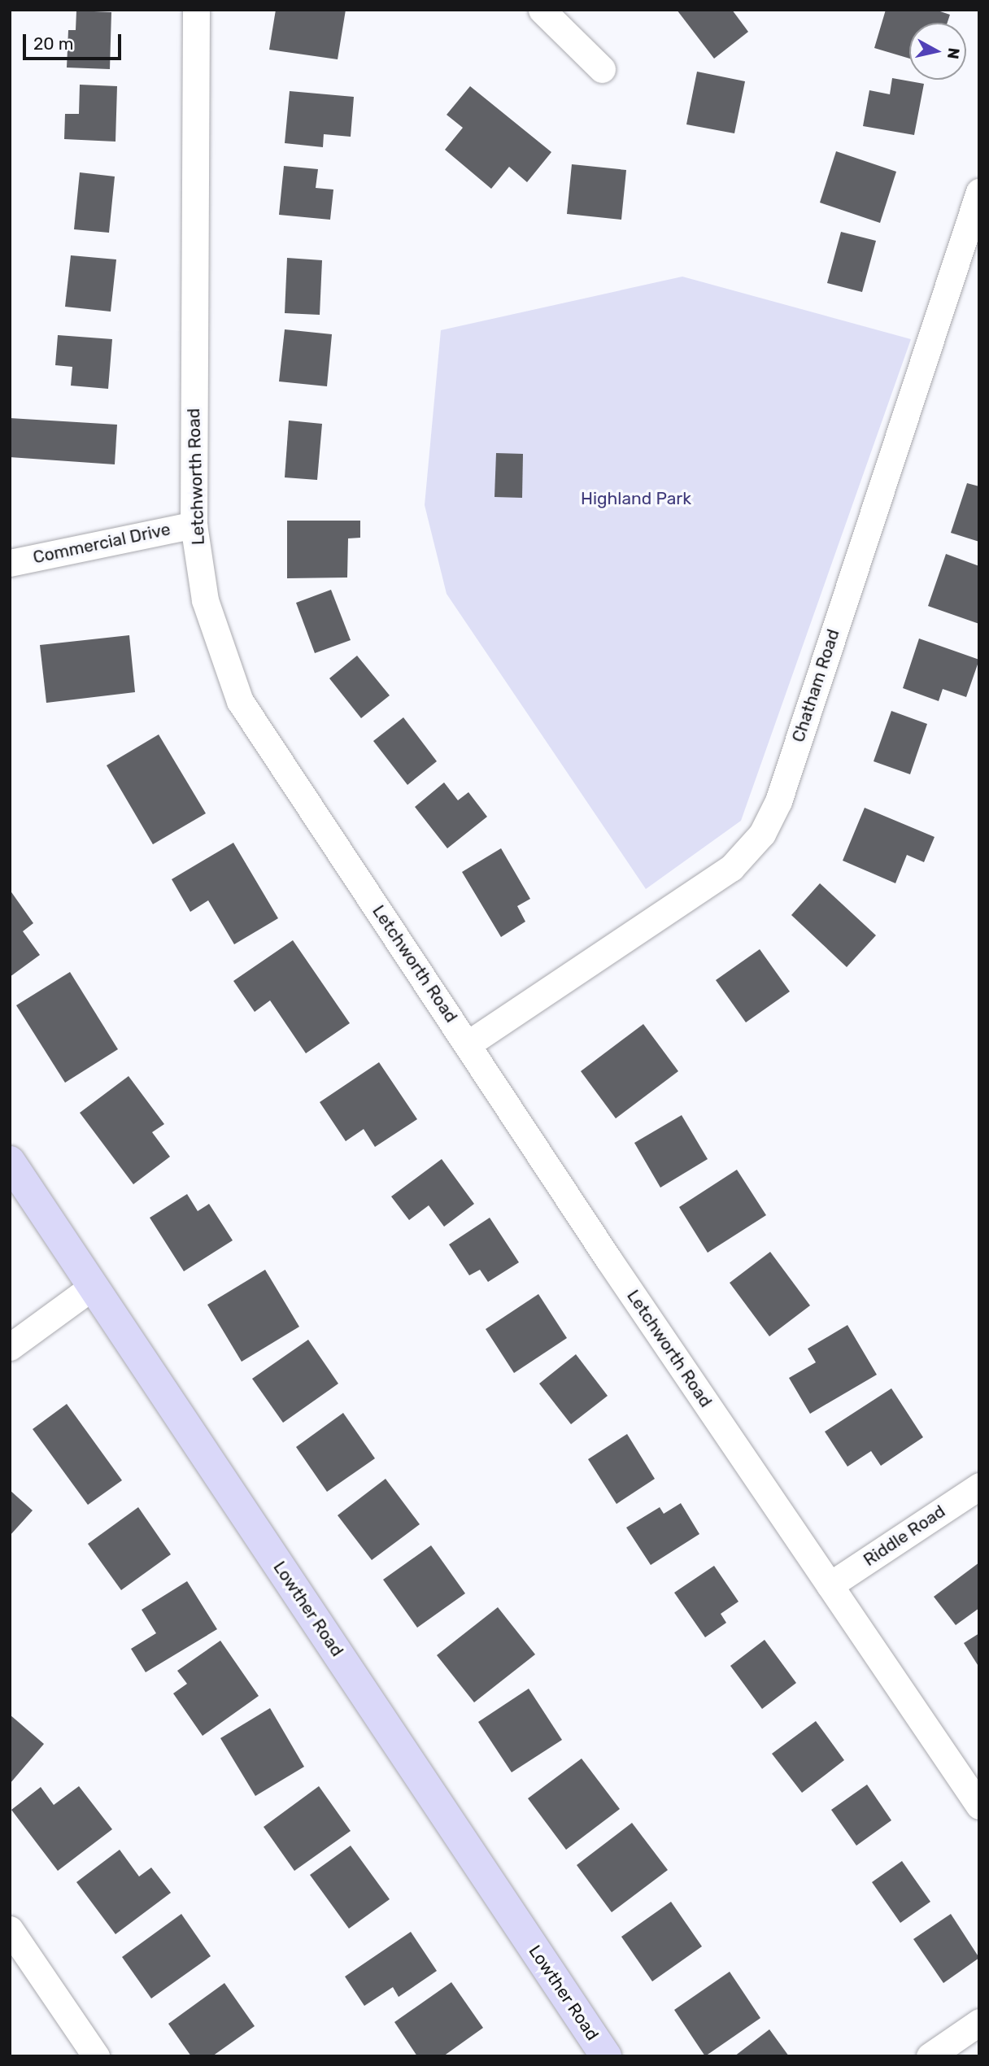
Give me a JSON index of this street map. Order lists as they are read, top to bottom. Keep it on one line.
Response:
{"streets":{"main road":["Lowther Road"],"street":["Letchworth Road","Commercial Drive","Chatham Road","Riddle Road"]},"crossings":[["Letchworth Road","Commercial Drive"],["Letchworth Road","Chatham Road"],["Letchworth Road","Riddle Road"]],"parks":["Highland Park"],"scale_bar":"20 m","north":"right"}
